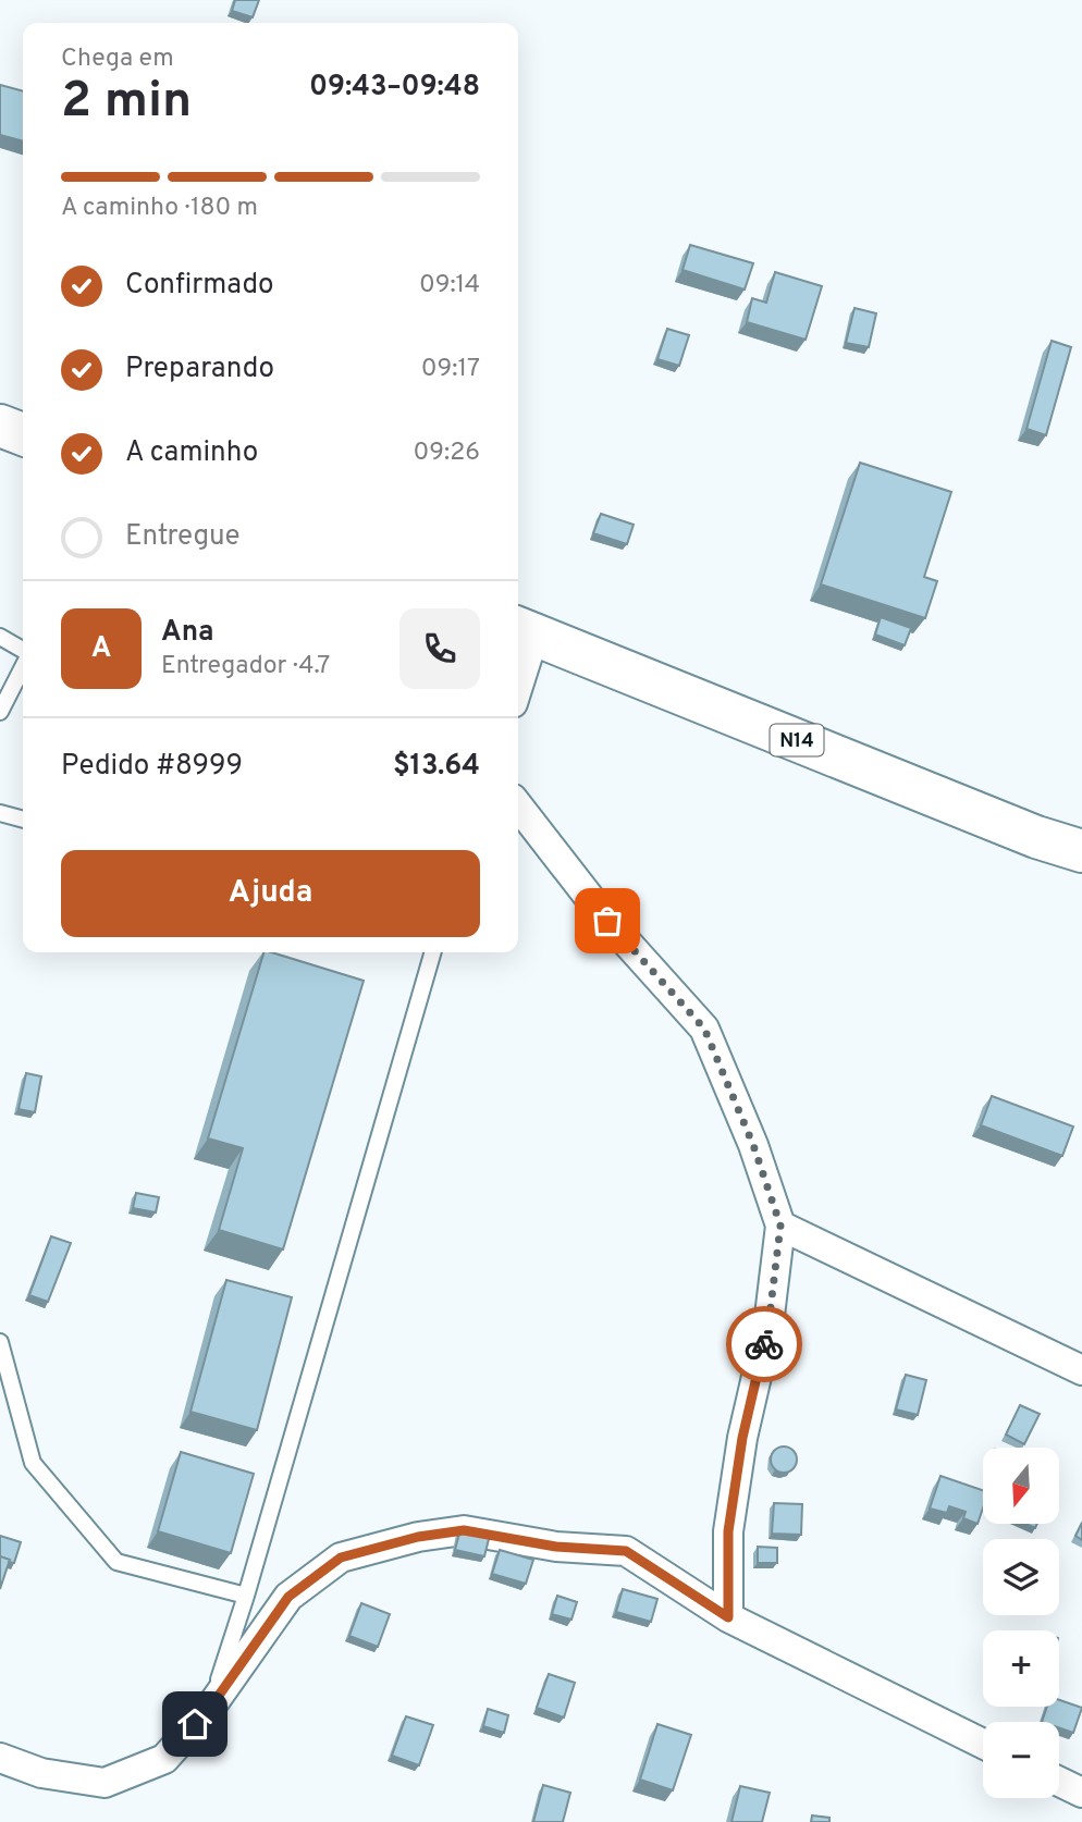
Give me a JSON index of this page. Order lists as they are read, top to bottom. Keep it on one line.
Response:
{"streets":{"main road":["N14"]},"north":"bottom","page":{"heading":["2 min","Chega em","09:43–09:48"],"panel":["Ana","Entregador · 4.7","Pedido #8999","$13.64"],"bar":"A caminho · 180 m","list":[["Confirmado","09:14"],["Preparando","09:17"],["A caminho","09:26"],"Entregue"],"round":"A","buttons":"Ajuda","map_buttons":["+","−"]}}
